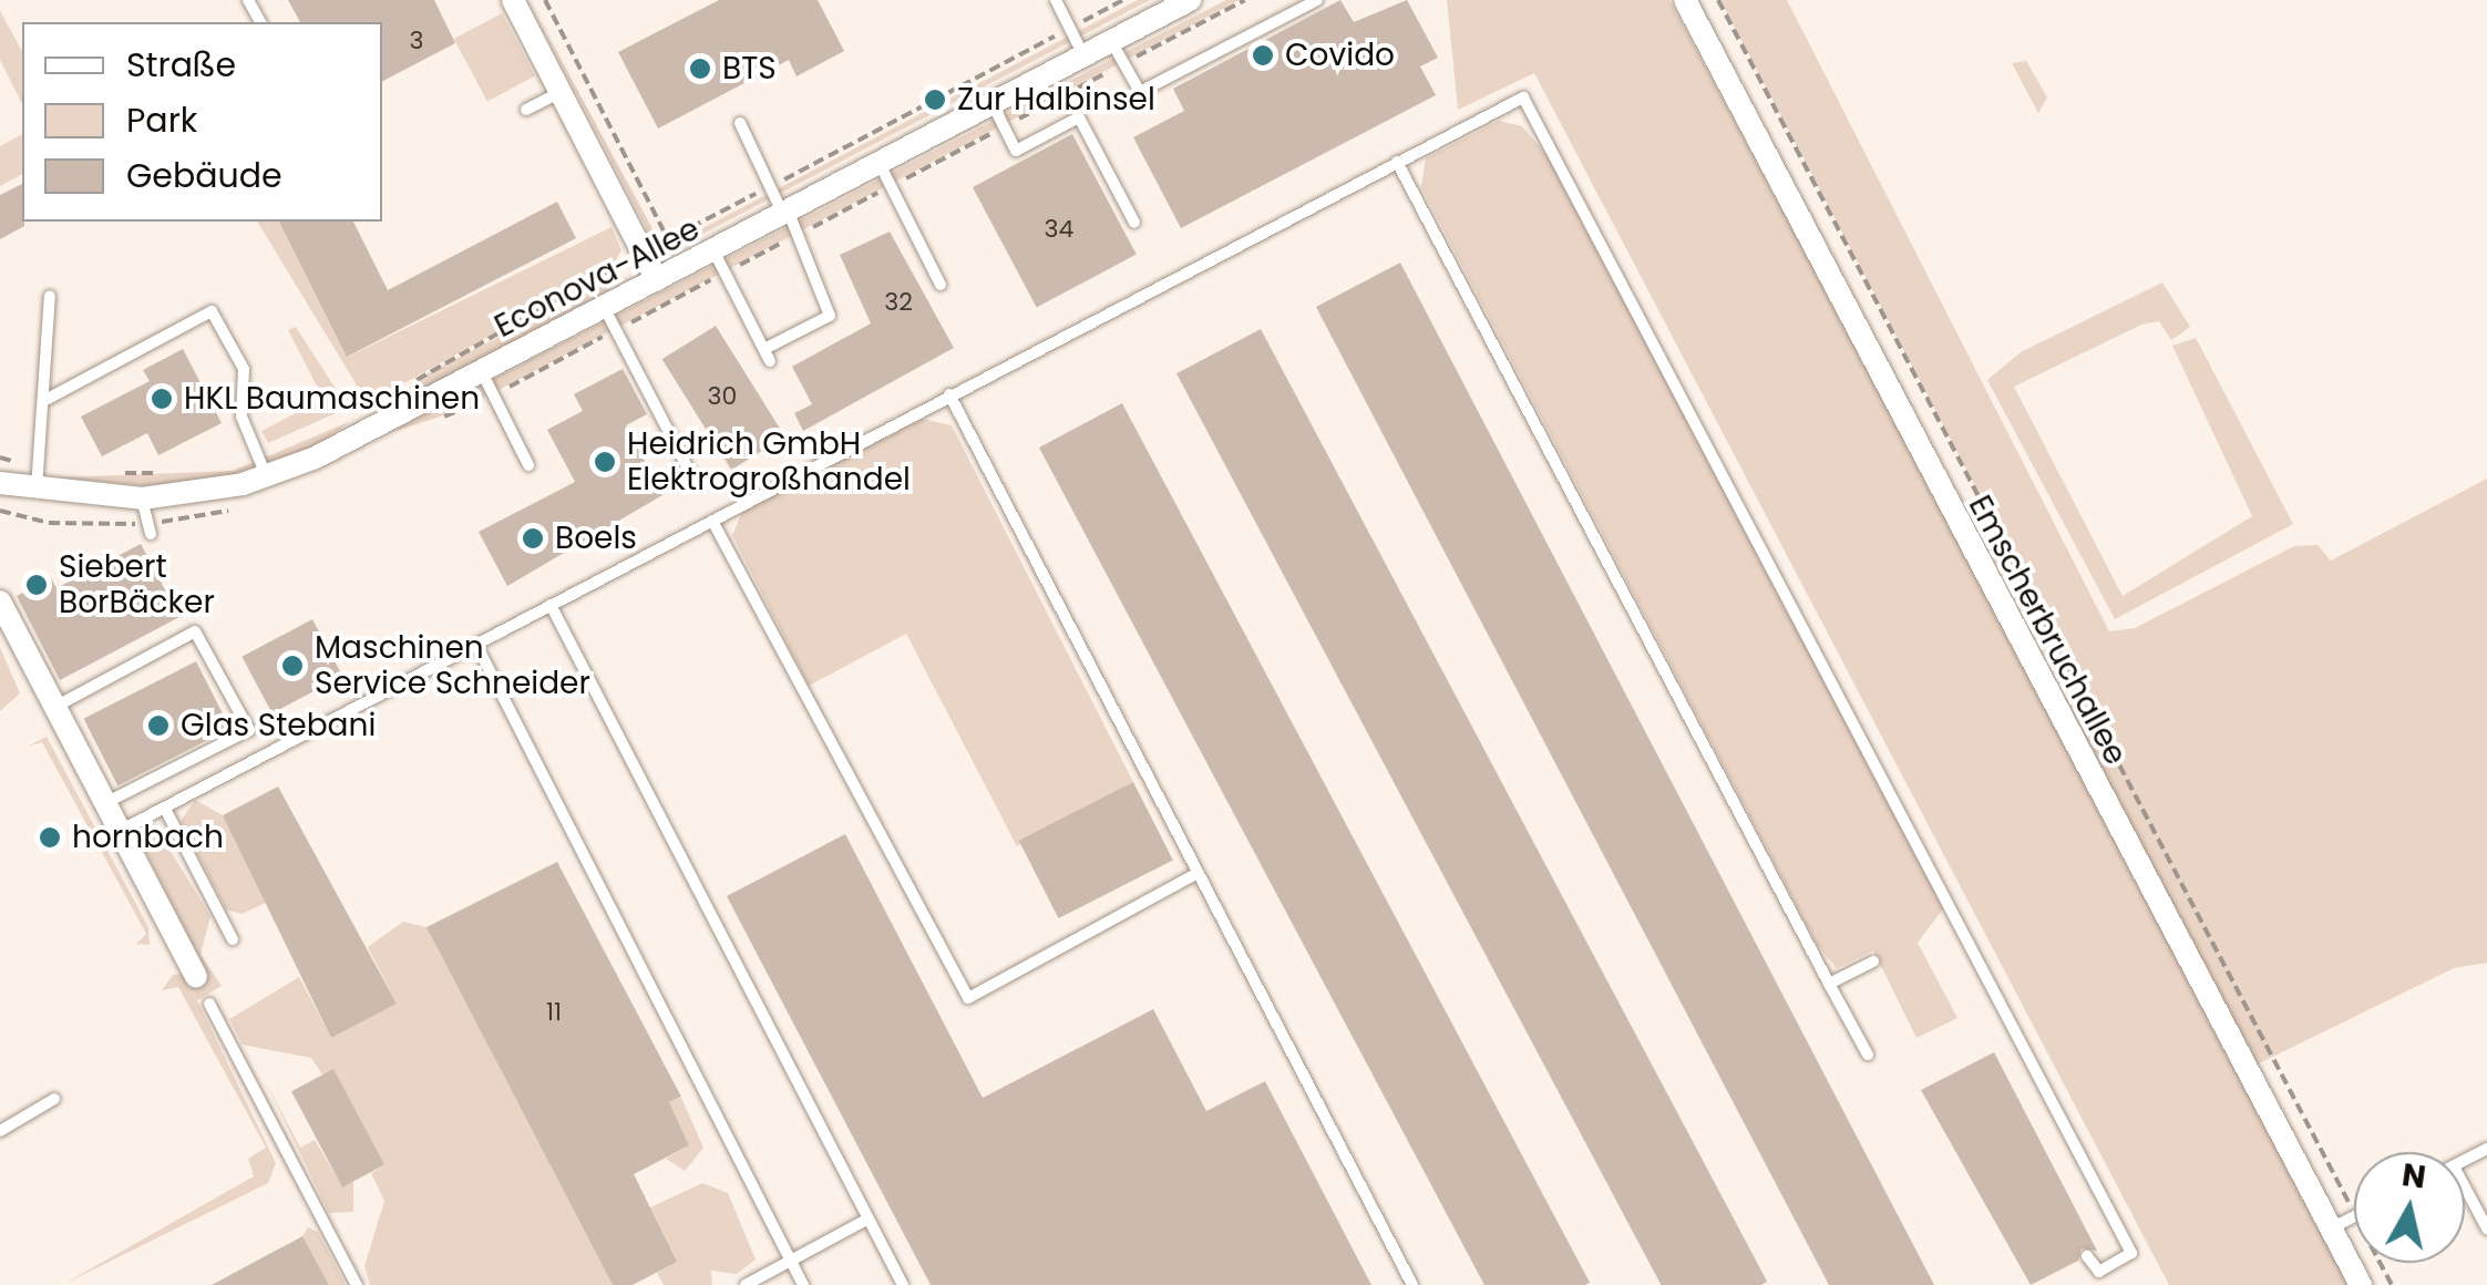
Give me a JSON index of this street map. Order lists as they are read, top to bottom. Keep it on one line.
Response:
{"streets":{"street":["Econova-Allee","Emscherbruchallee"]},"places":["Covido","BTS","Zur Halbinsel","HKL Baumaschinen","Heidrich GmbH Elektrogroßhandel","Boels","Siebert BorBäcker","Maschinen Service Schneider","Glas Stebani","hornbach"],"house_numbers":["3","34","32","30","11"],"legend":["Straße","Park","Gebäude"],"north":"top"}
